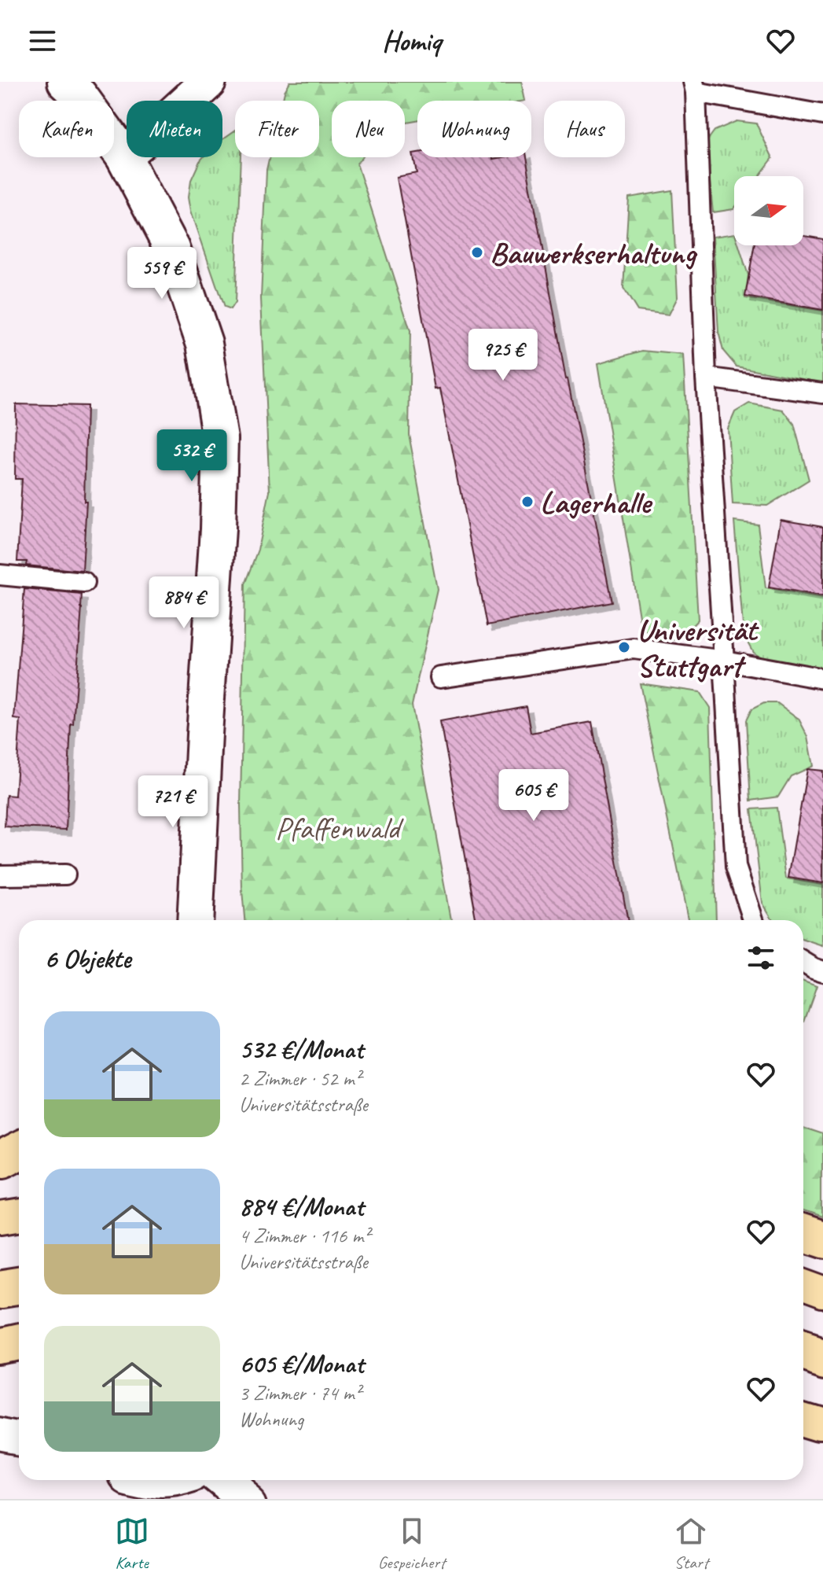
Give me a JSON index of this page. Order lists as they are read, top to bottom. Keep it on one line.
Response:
{"parks":["Pfaffenwald"],"places":["Bauwerkserhaltung","Lagerhalle","Universität Stuttgart"],"north":"right","page":{"header":"Homiq","chip":["Kaufen","Mieten","Filter","Neu","Wohnung","Haus"],"price":["559 €","925 €","532 €","884 €","605 €","721 €"],"heading":"6 Objekte","list":[{"name":"532 €/Monat","note":"2 Zimmer · 52 m² · Universitätsstraße"},{"name":"884 €/Monat","note":"4 Zimmer · 116 m² · Universitätsstraße"},{"name":"605 €/Monat","note":"3 Zimmer · 74 m² · Wohnung"}],"tabs":["Karte","Gespeichert","Start"]}}
